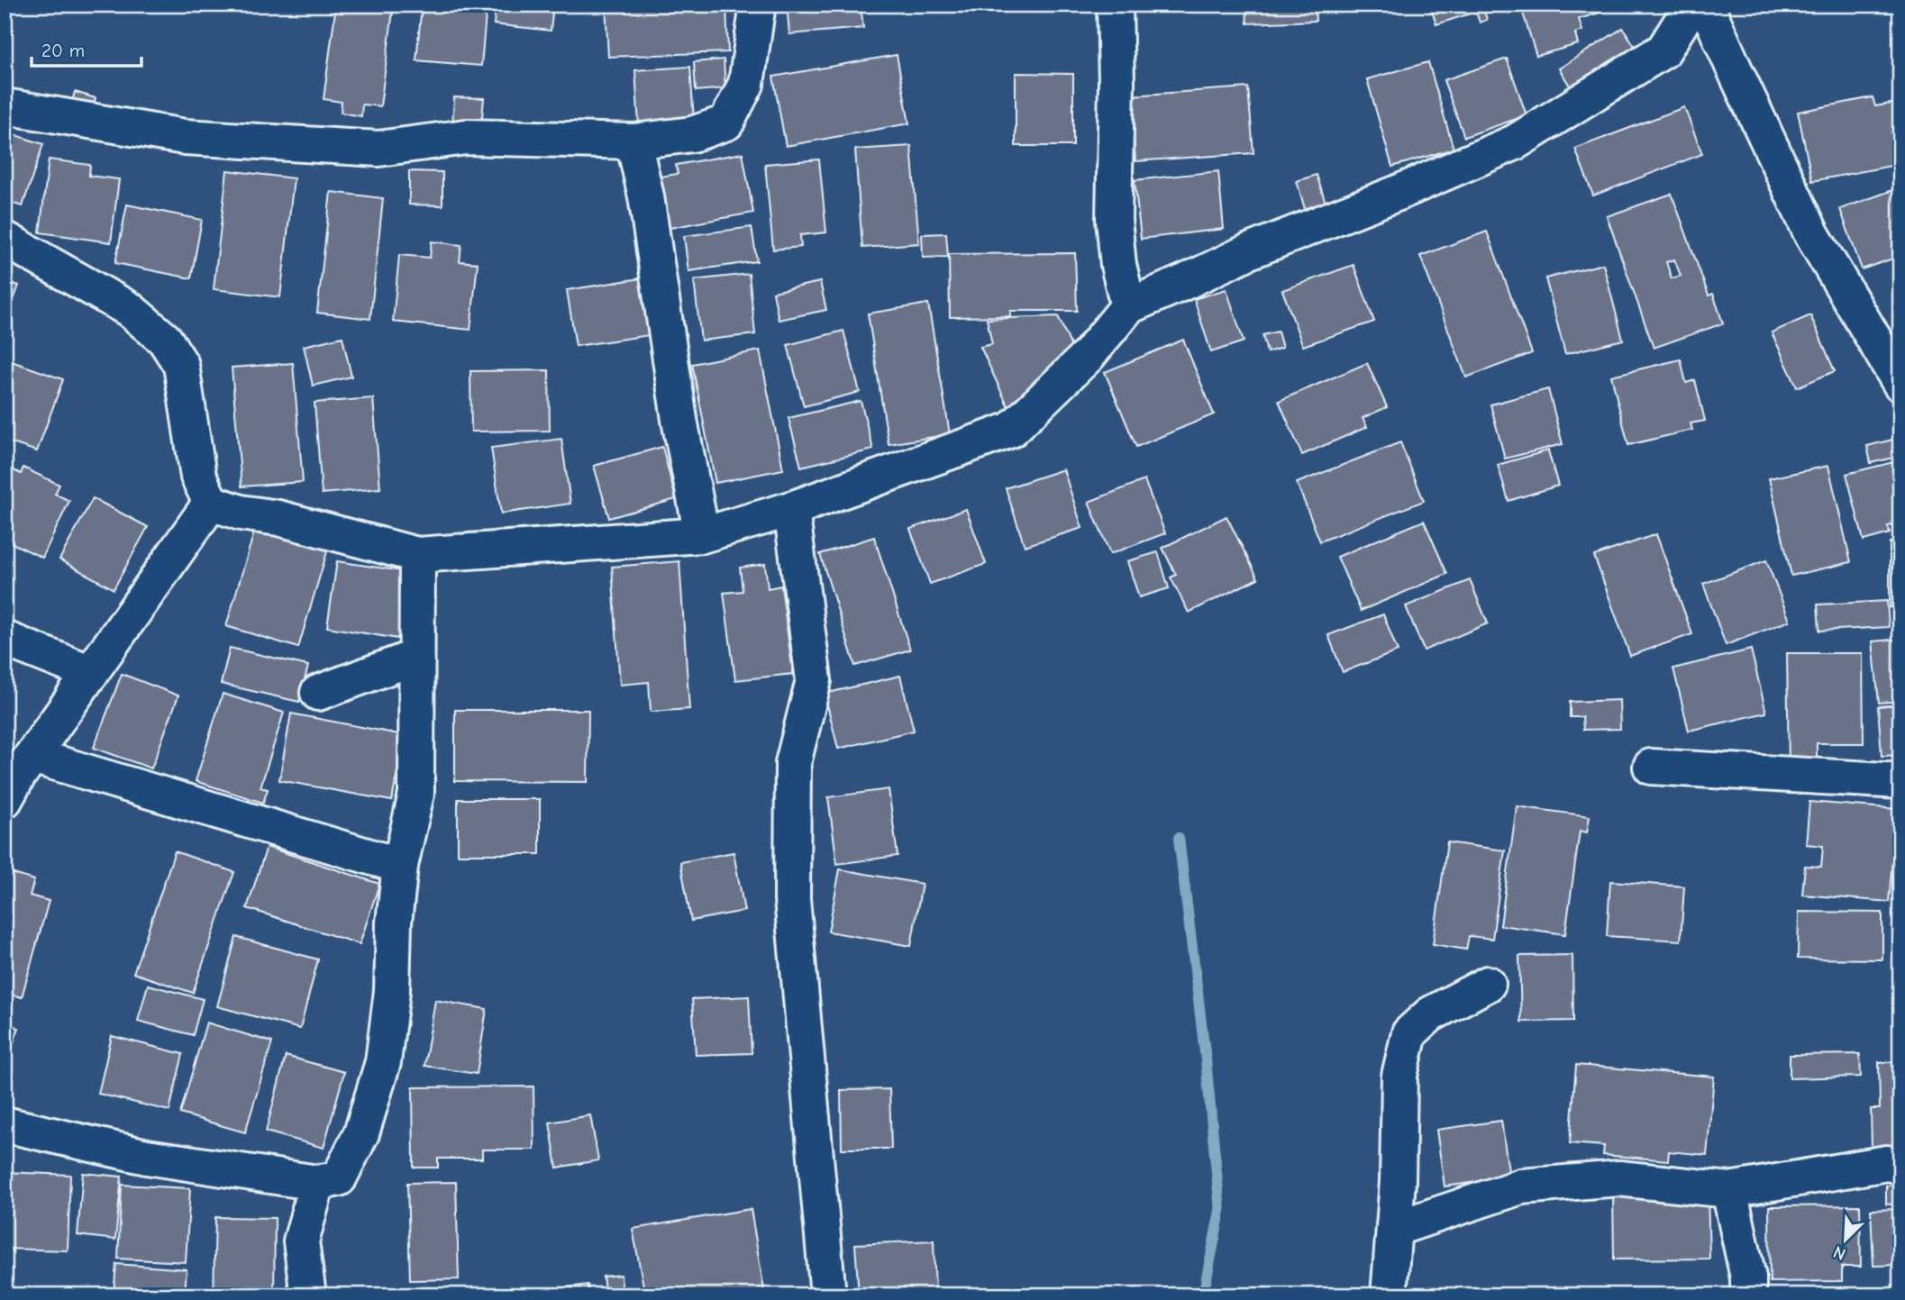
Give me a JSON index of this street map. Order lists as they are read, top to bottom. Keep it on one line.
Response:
{"scale_bar":"20 m","north":"bottom left"}
